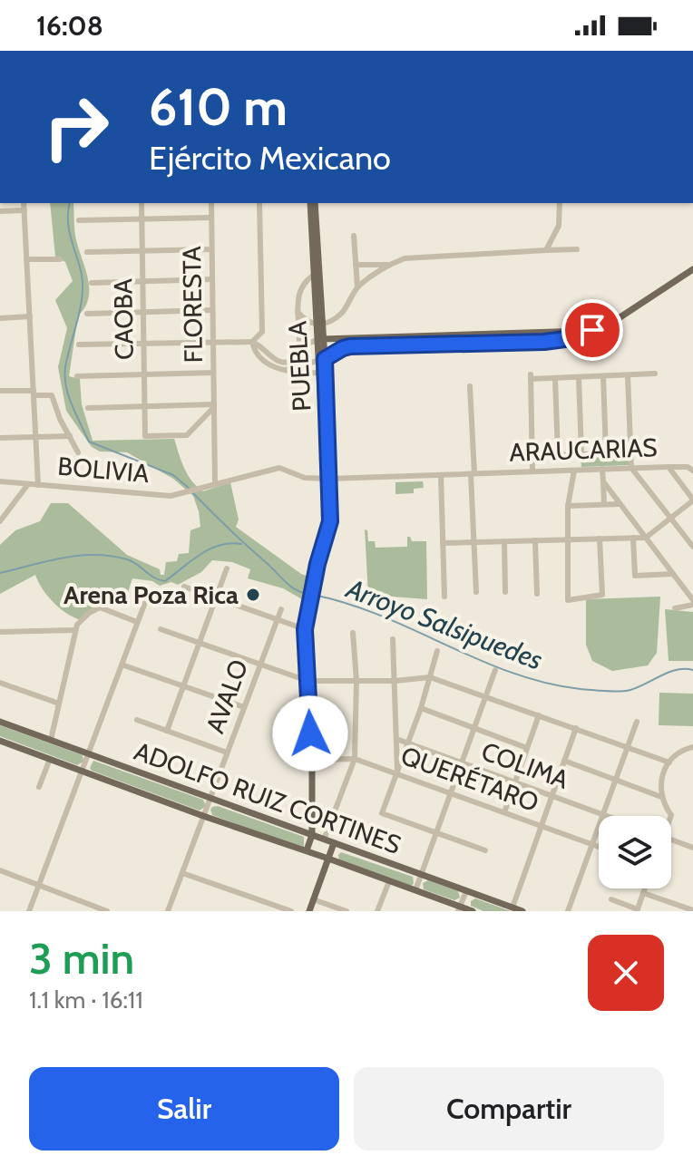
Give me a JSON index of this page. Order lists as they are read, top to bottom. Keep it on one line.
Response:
{"streets":{"main road":["PUEBLA","ADOLFO RUIZ CORTINES"],"street":["FLORESTA","CAOBA","ARAUCARIAS","BOLIVIA","AVALO","COLIMA","QUERÉTARO"]},"crossings":[["FLORESTA","CAOBA"],["FLORESTA","ARAUCARIAS"],["FLORESTA","BOLIVIA"],["PUEBLA","ARAUCARIAS"],["PUEBLA","QUERÉTARO"],["PUEBLA","ADOLFO RUIZ CORTINES"],["ARAUCARIAS","BOLIVIA"],["AVALO","ADOLFO RUIZ CORTINES"]],"water":["Arroyo Salsipuedes"],"places":["Arena Poza Rica"],"page":{"status":"16:08","turn":["610 m","Ejército Mexicano"],"heading":["3 min","1.1 km · 16:11"],"buttons":["Salir","Compartir"]}}
